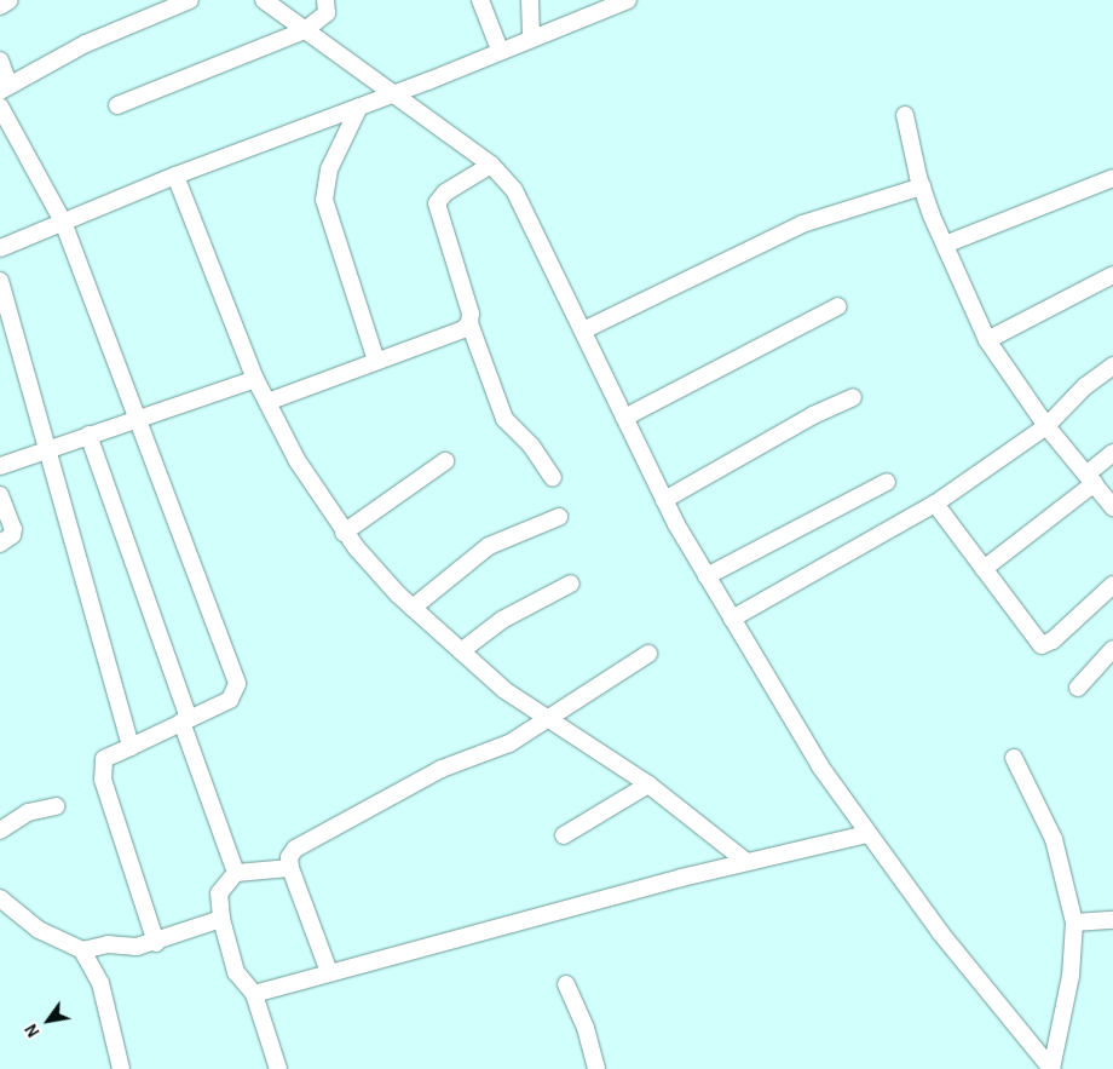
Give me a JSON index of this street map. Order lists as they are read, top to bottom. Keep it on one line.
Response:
{"north":"bottom left"}
